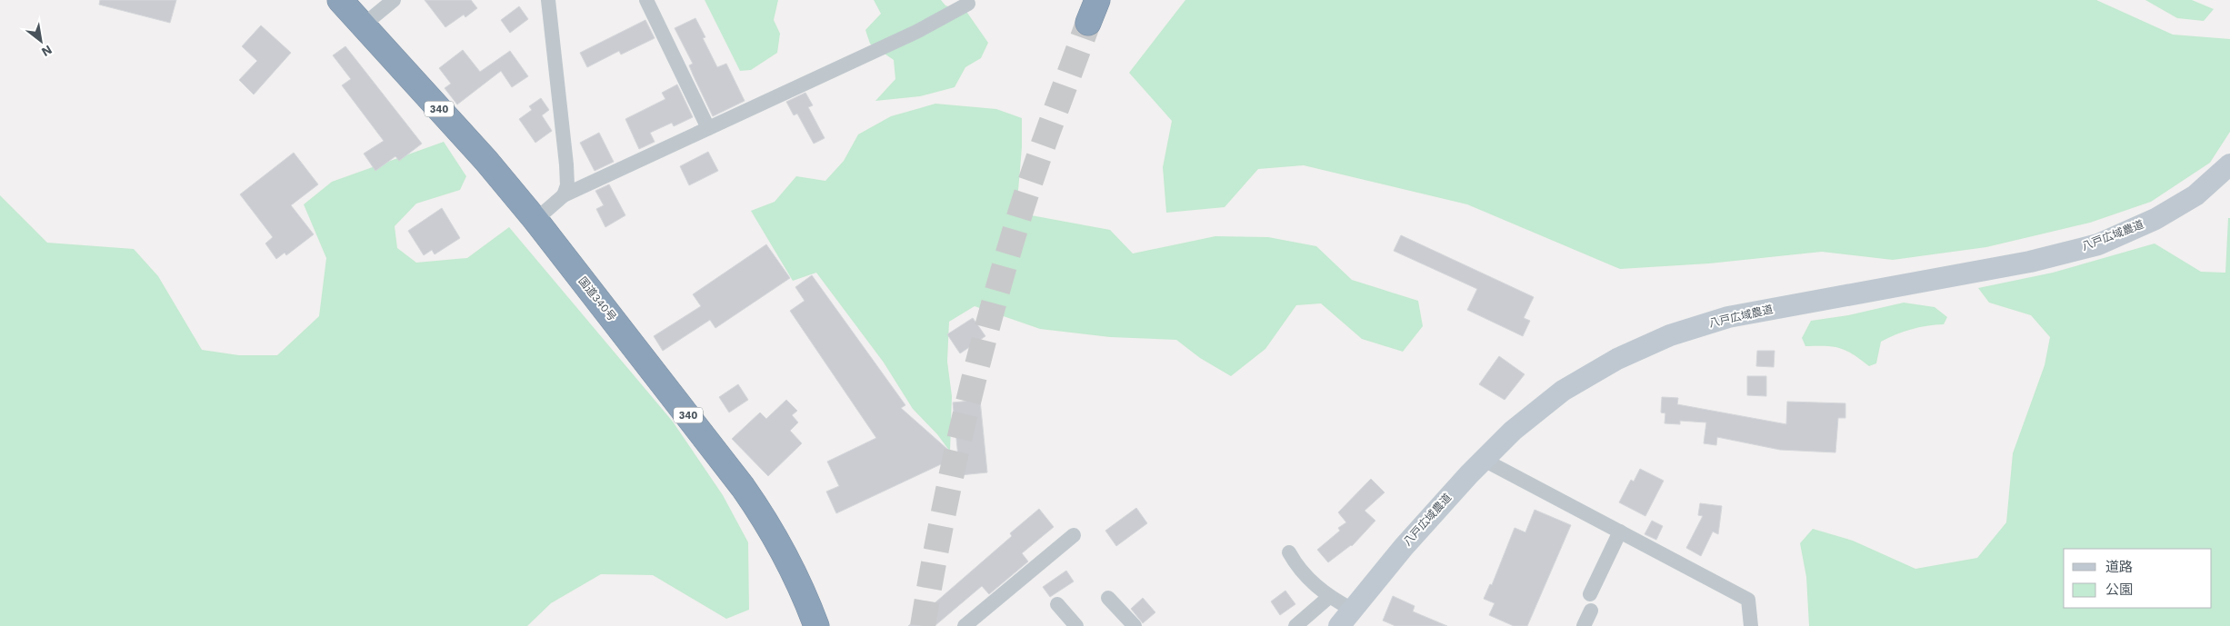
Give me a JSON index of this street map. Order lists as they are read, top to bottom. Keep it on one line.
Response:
{"streets":{"highway":["340","国道340号"],"street":["八戸広域農道"]},"legend":["道路","公園"],"north":"bottom right"}
